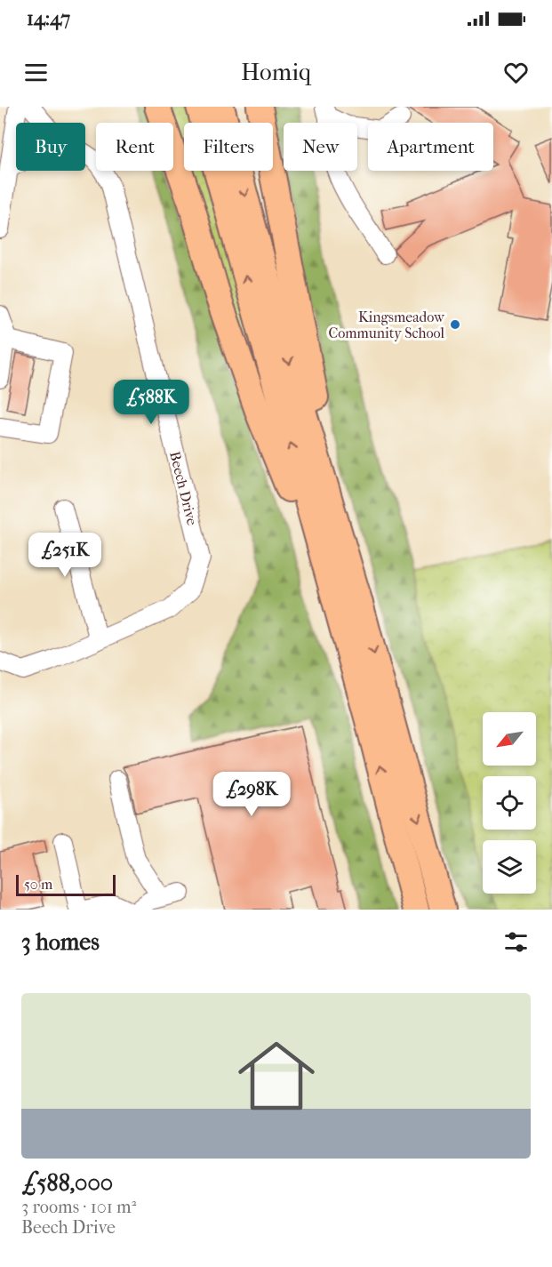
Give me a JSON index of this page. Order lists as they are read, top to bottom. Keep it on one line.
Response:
{"streets":{"street":["Beech Drive"]},"places":["Kingsmeadow Community School"],"scale_bar":"50 m","north":"bottom left","page":{"status":"14:47","header":"Homiq","chip":["Buy","Rent","Filters","New","Apartment"],"price":["£588K","£251K","£298K"],"scale":"50 m","heading":"3 homes","list":[{"name":"£588,000","note":"3 rooms · 101 m² · Beech Drive"}]}}
